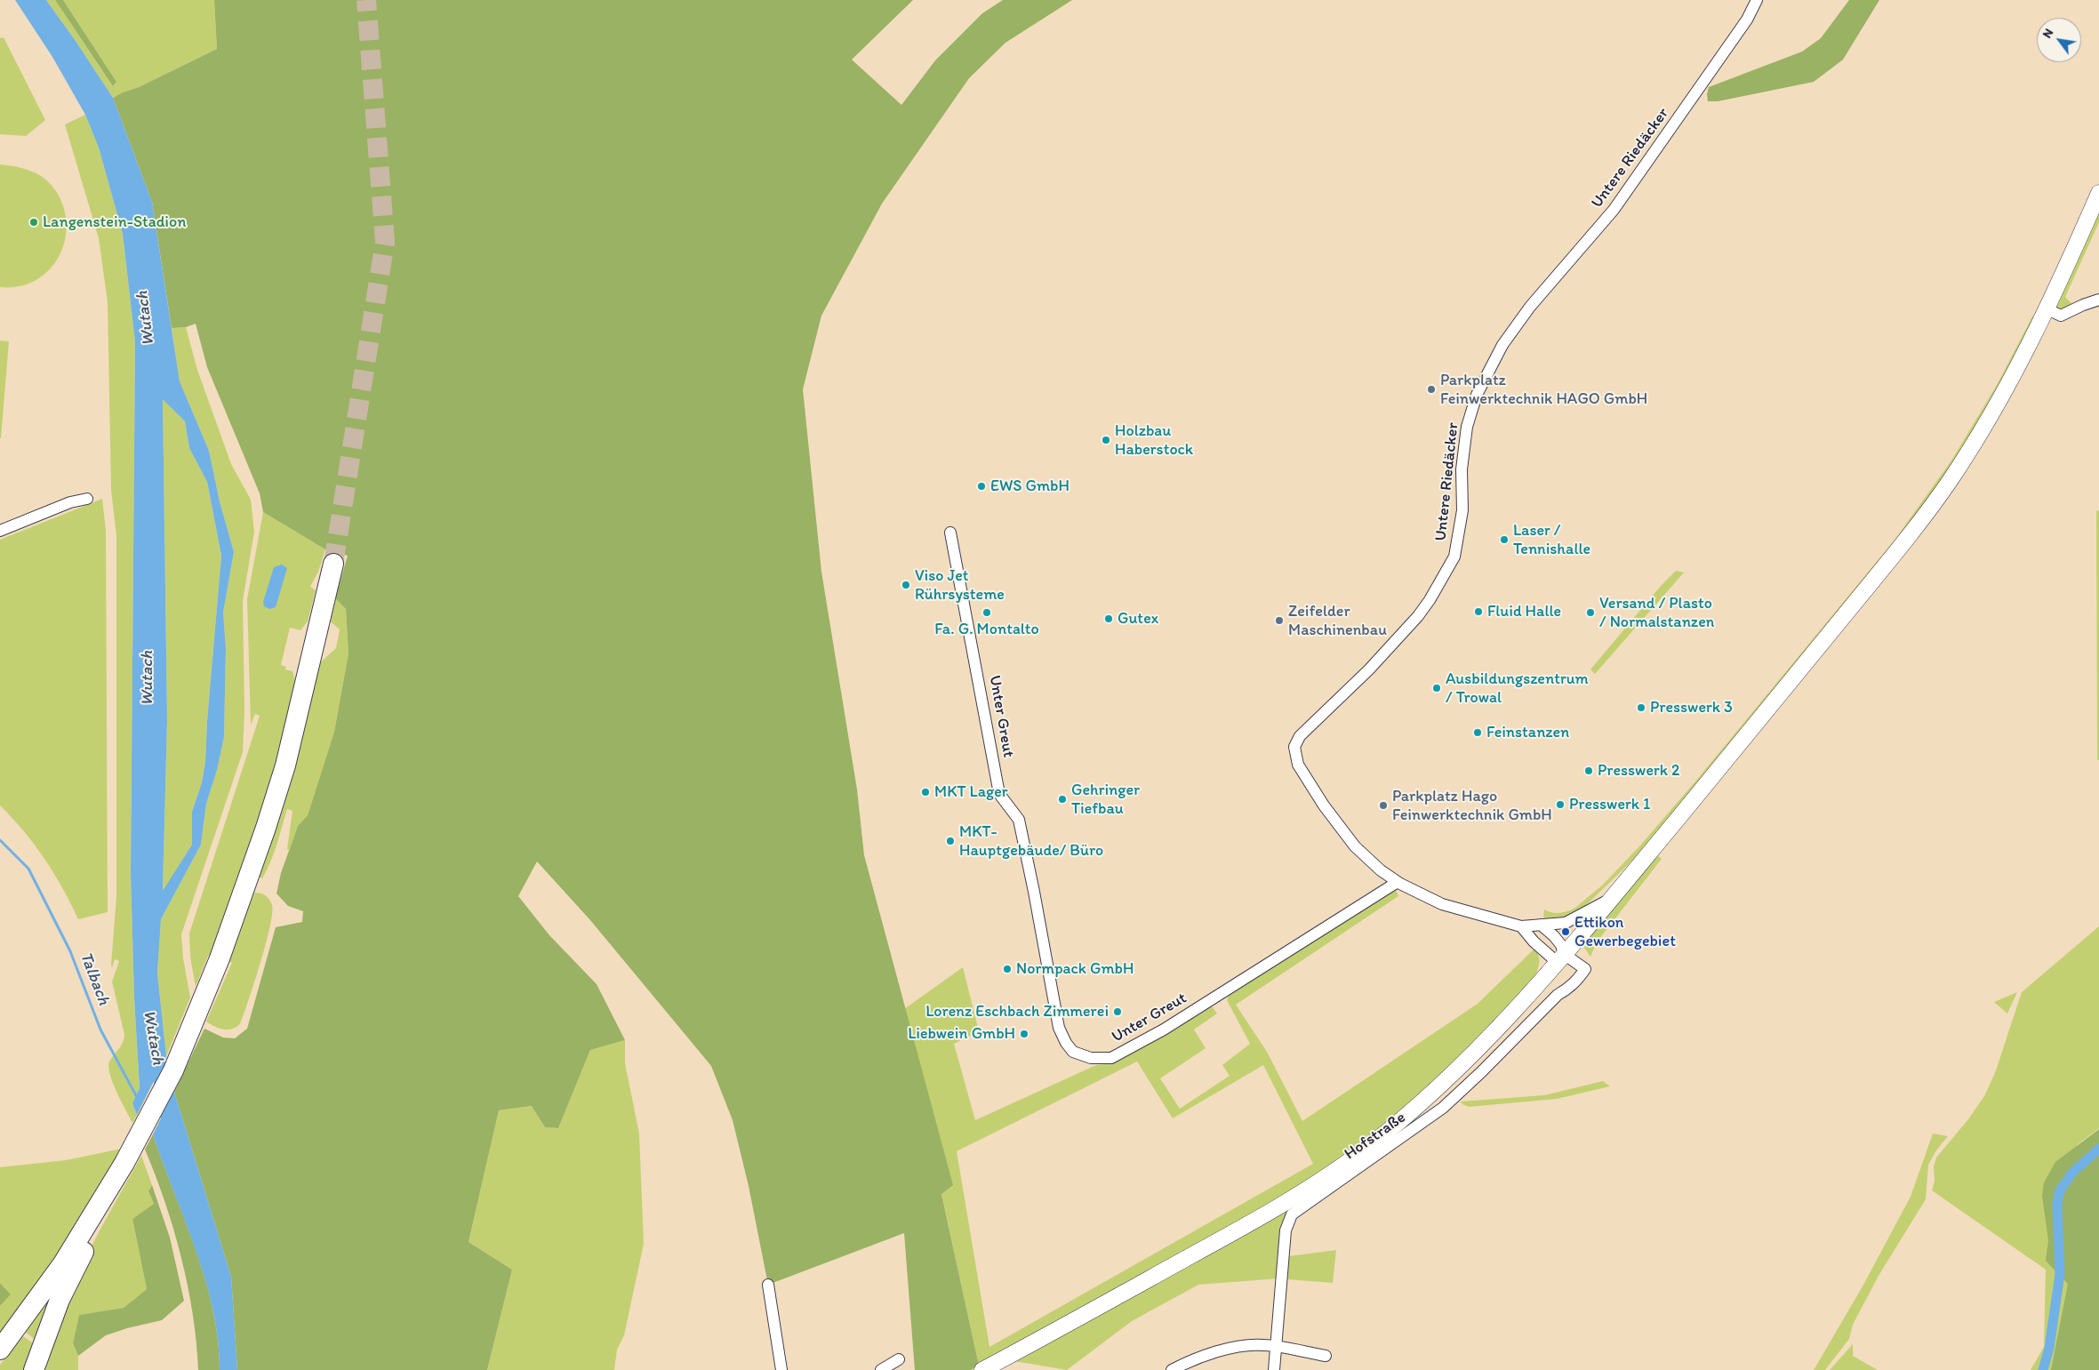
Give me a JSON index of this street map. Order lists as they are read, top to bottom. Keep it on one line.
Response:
{"streets":{"street":["Untere Riedäcker","Unter Greut","Hofstraße"]},"crossings":[["Untere Riedäcker","Unter Greut"]],"water":["Wutach","Talbach"],"places":["Langenstein-Stadion","Parkplatz Feinwerktechnik HAGO GmbH","Holzbau Haberstock","EWS GmbH","Laser / Tennishalle","Viso Jet Rührsysteme","Fluid Halle","Fa. G. Montalto","Versand / Plasto / Normalstanzen","Gutex","Zeifelder Maschinenbau","Ausbildungszentrum / Trowal","Presswerk 3","Feinstanzen","Presswerk 2","MKT Lager","Gehringer Tiefbau","Presswerk 1","Parkplatz Hago Feinwerktechnik GmbH","MKT- Hauptgebäude/ Büro","Ettikon Gewerbegebiet","Normpack GmbH","Lorenz Eschbach Zimmerei","Liebwein GmbH"],"north":"top left"}
